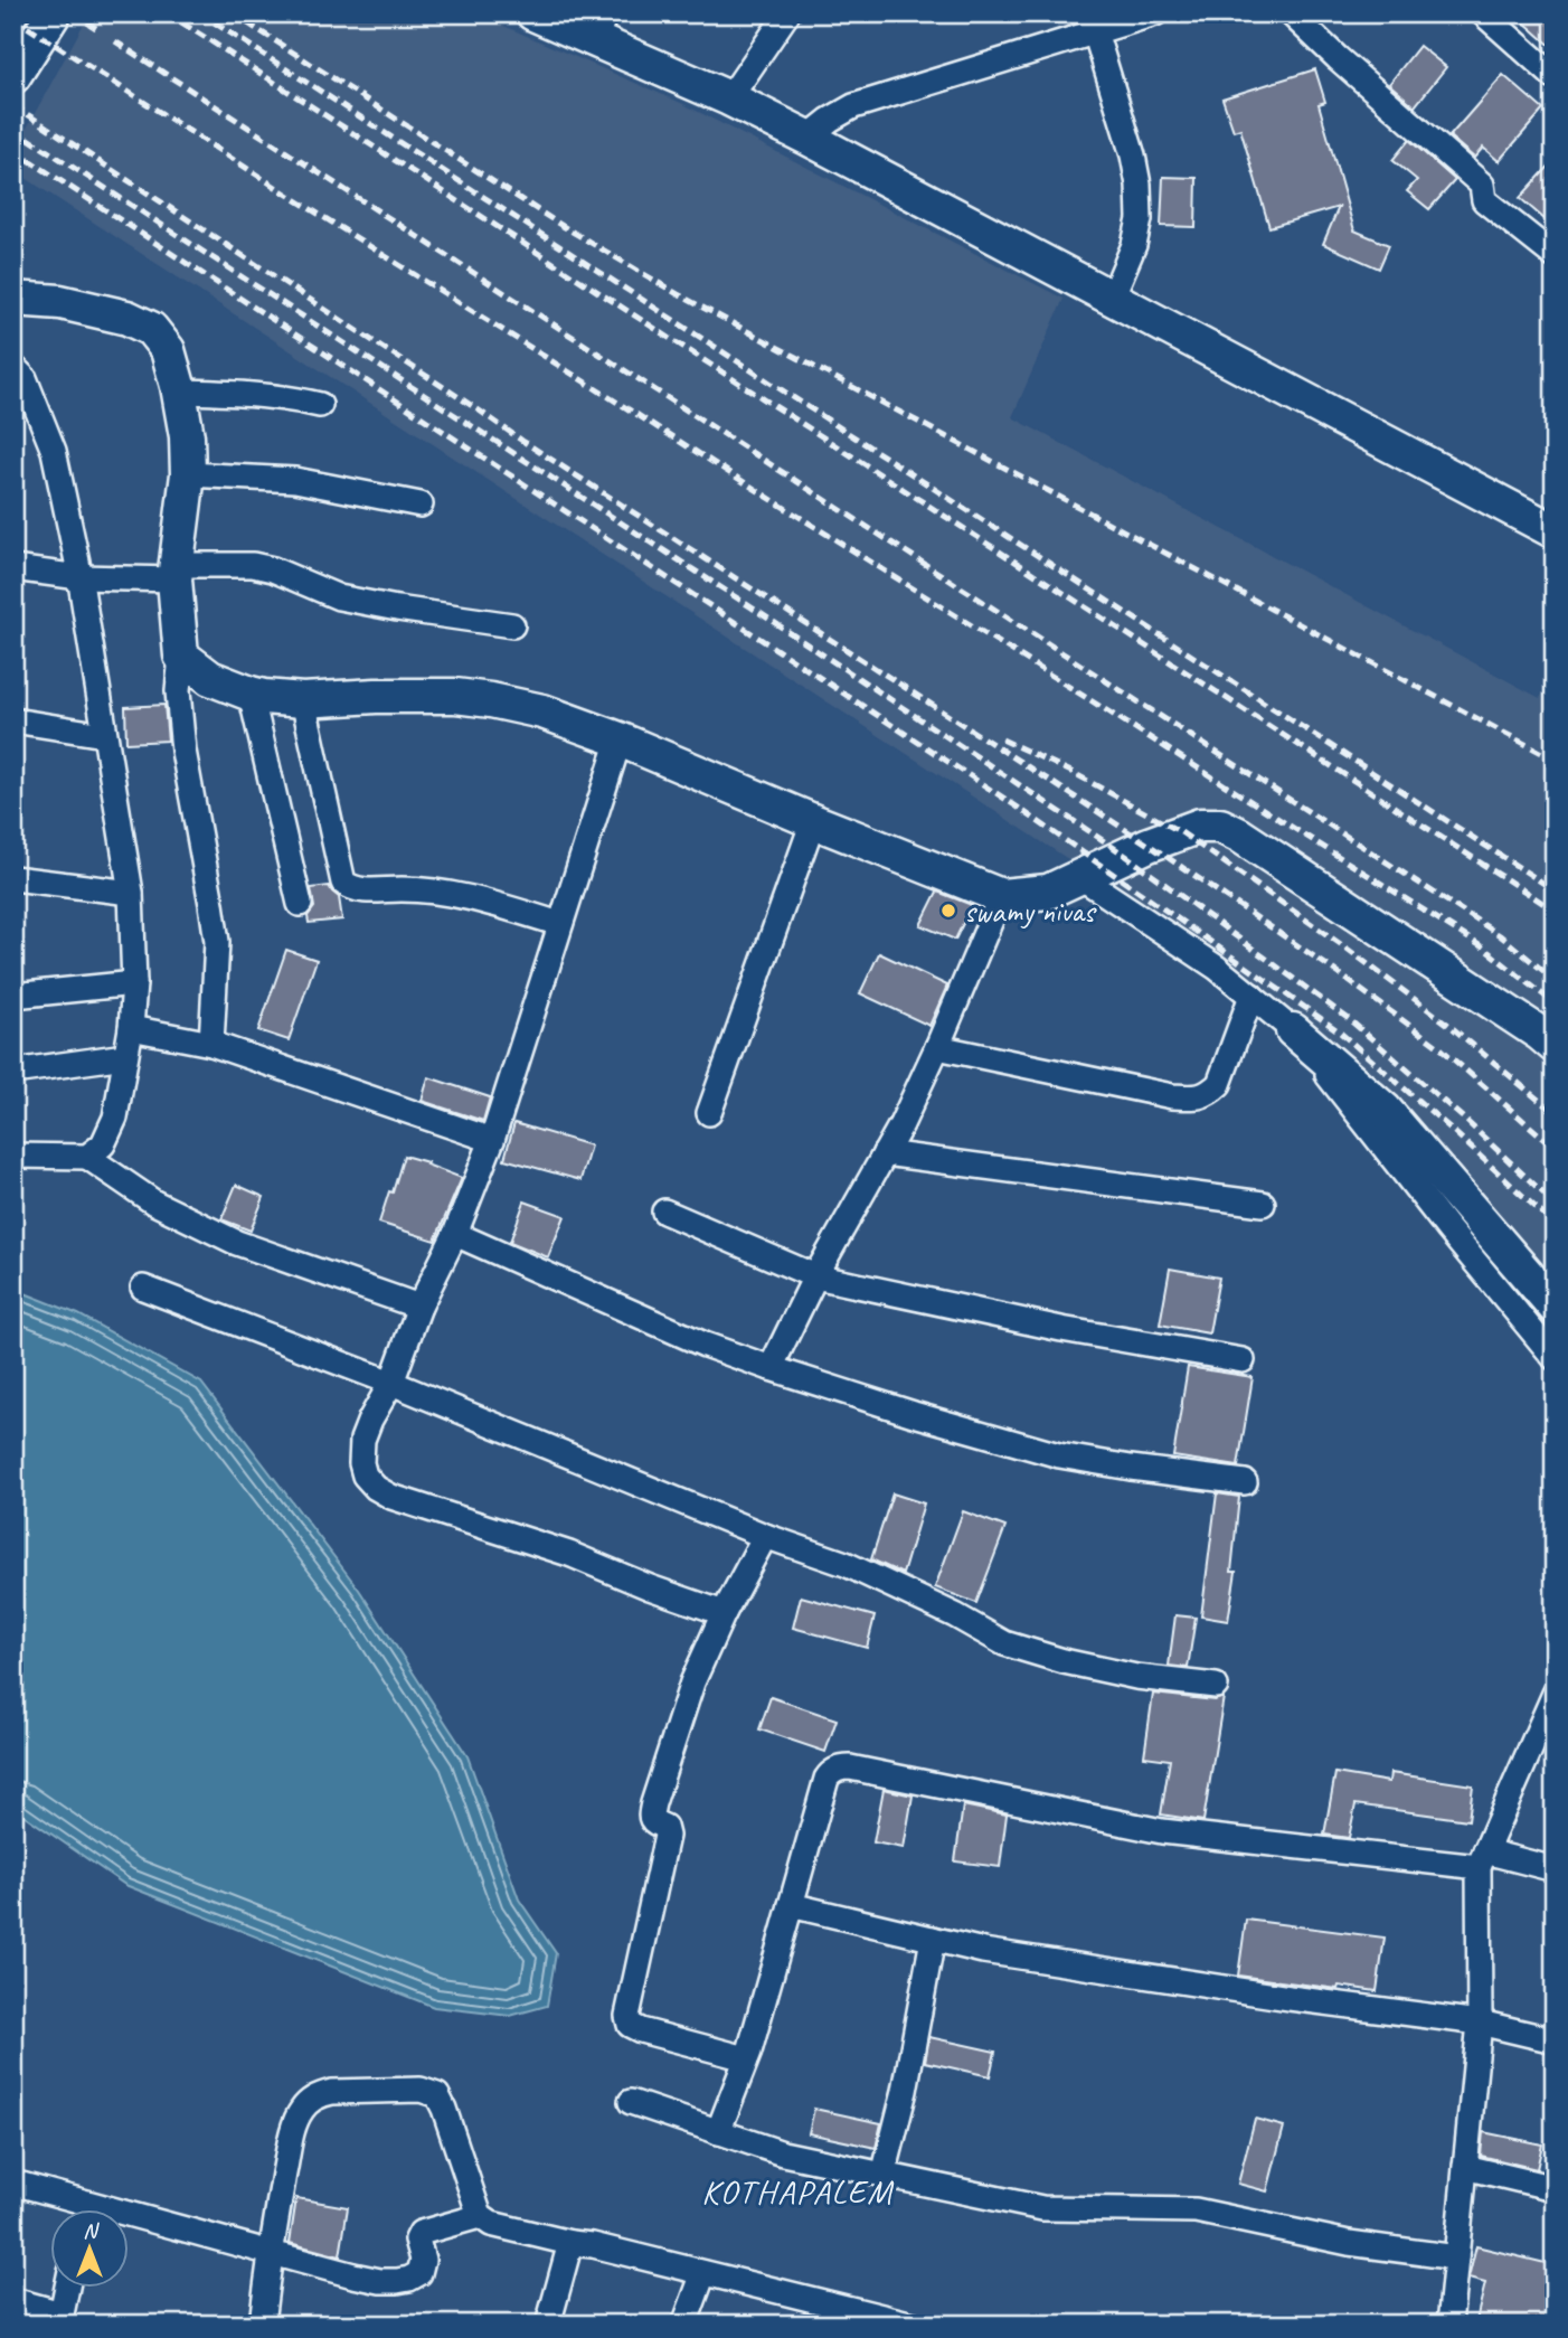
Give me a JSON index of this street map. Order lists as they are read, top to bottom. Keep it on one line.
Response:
{"districts":["KOTHAPALEM"],"places":["swamy nivas"],"north":"top"}
